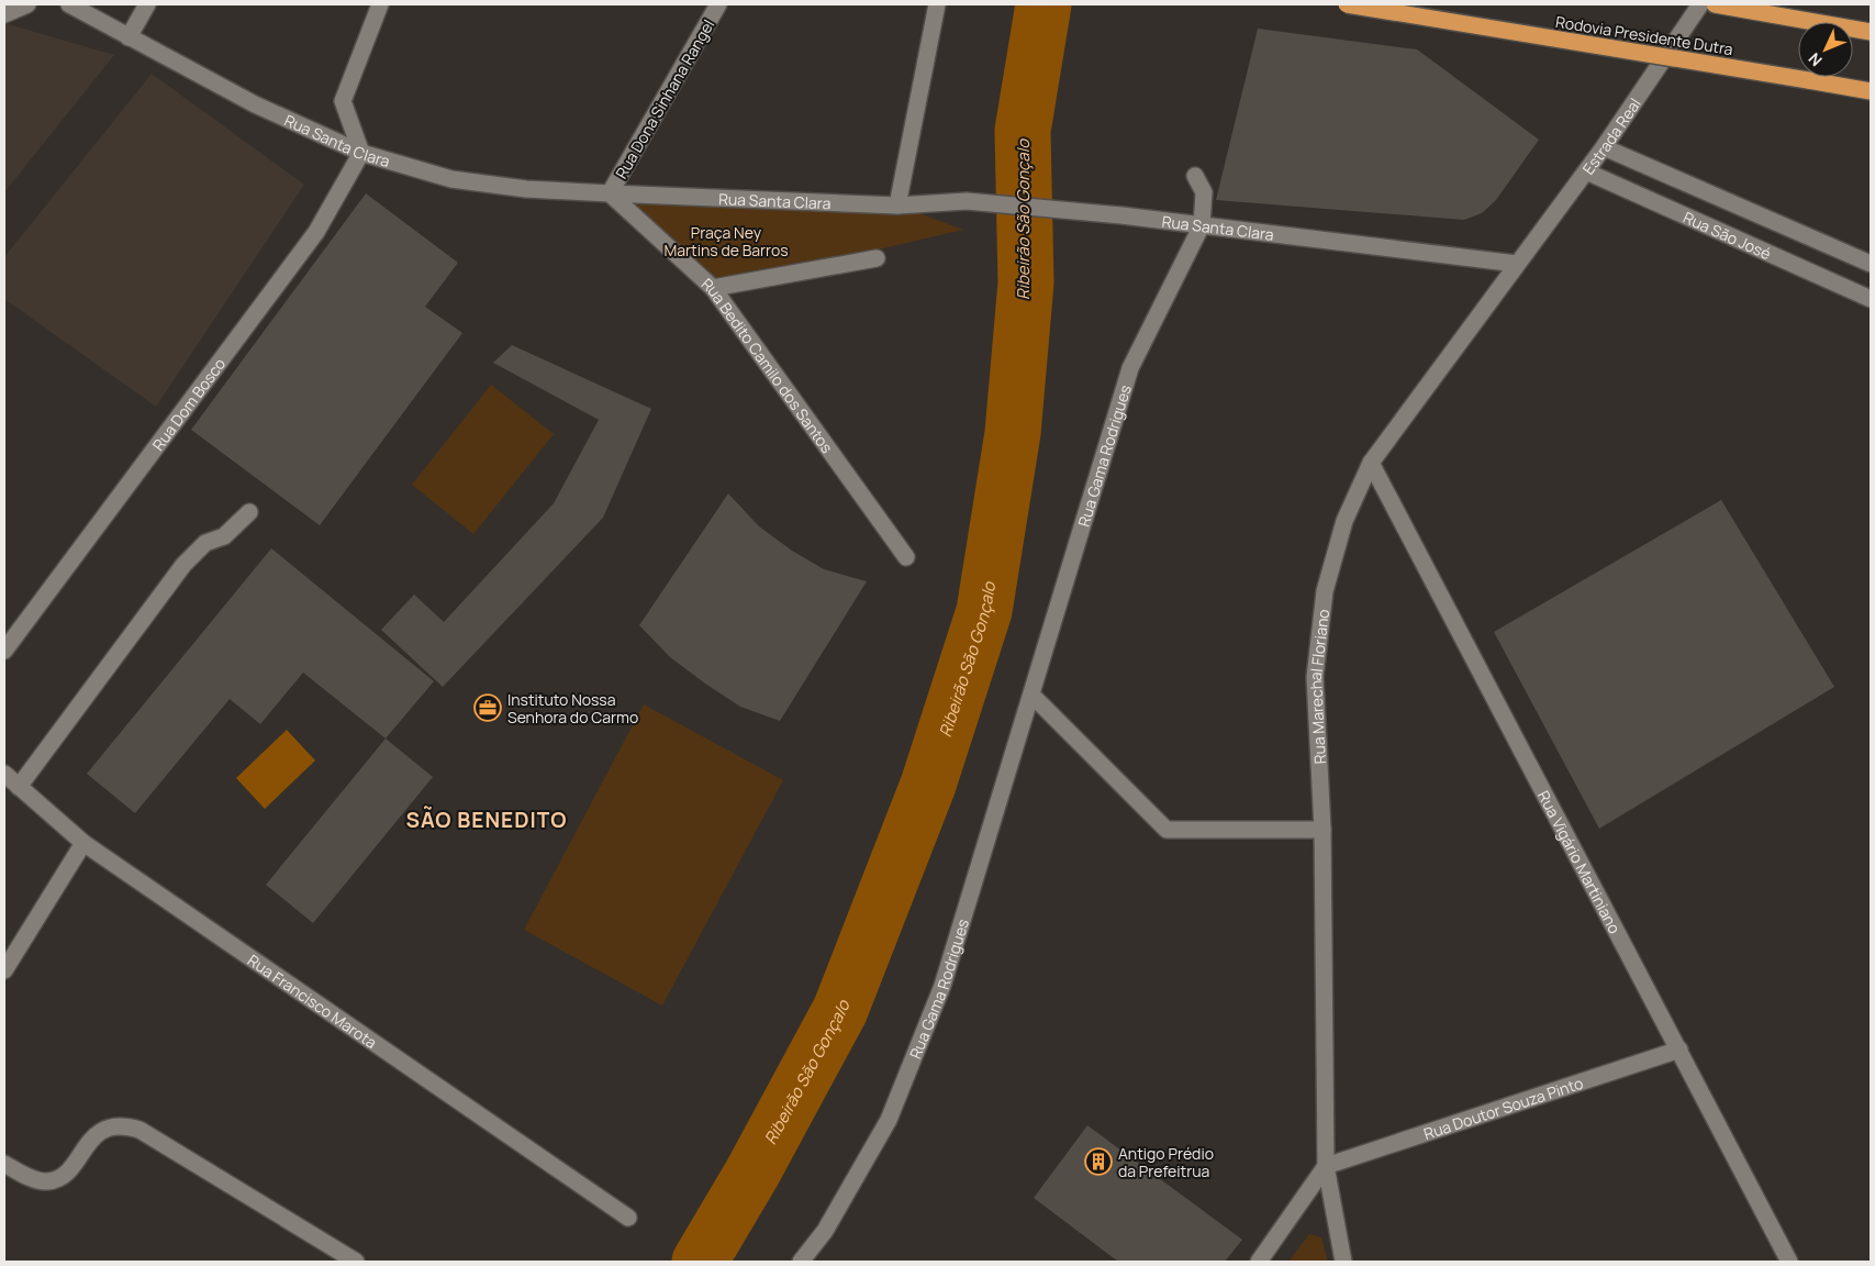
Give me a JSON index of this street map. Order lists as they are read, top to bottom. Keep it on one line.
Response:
{"streets":{"highway":["Rodovia Presidente Dutra"],"street":["Rua Dona Sinhana Rangel","Estrada Real","Rua Santa Clara","Rua São José","Rua Bedito Camilo dos Santos","Rua Dom Bosco","Rua Gama Rodrigues","Rua Marechal Floriano","Rua Vigário Martiniano","Rua Francisco Marota","Rua Doutor Souza Pinto"]},"crossings":[["Rua Dona Sinhana Rangel","Rua Santa Clara"],["Rua Dona Sinhana Rangel","Rua Bedito Camilo dos Santos"],["Estrada Real","Rua Santa Clara"],["Estrada Real","Rua São José"],["Estrada Real","Rua Marechal Floriano"],["Rua Santa Clara","Rua Bedito Camilo dos Santos"],["Rua Santa Clara","Rua Dom Bosco"],["Rua Santa Clara","Rua Gama Rodrigues"],["Rua Santa Clara","Rua Marechal Floriano"],["Rua Marechal Floriano","Rua Vigário Martiniano"],["Rua Marechal Floriano","Rua Doutor Souza Pinto"],["Rua Vigário Martiniano","Rua Doutor Souza Pinto"]],"districts":["SÃO BENEDITO"],"water":["Ribeirão São Gonçalo"],"parks":["Praça Ney Martins de Barros"],"places":{"office":["Instituto Nossa Senhora do Carmo"],"building":["Antigo Prédio da Prefeitrua"]},"north":"bottom left"}
